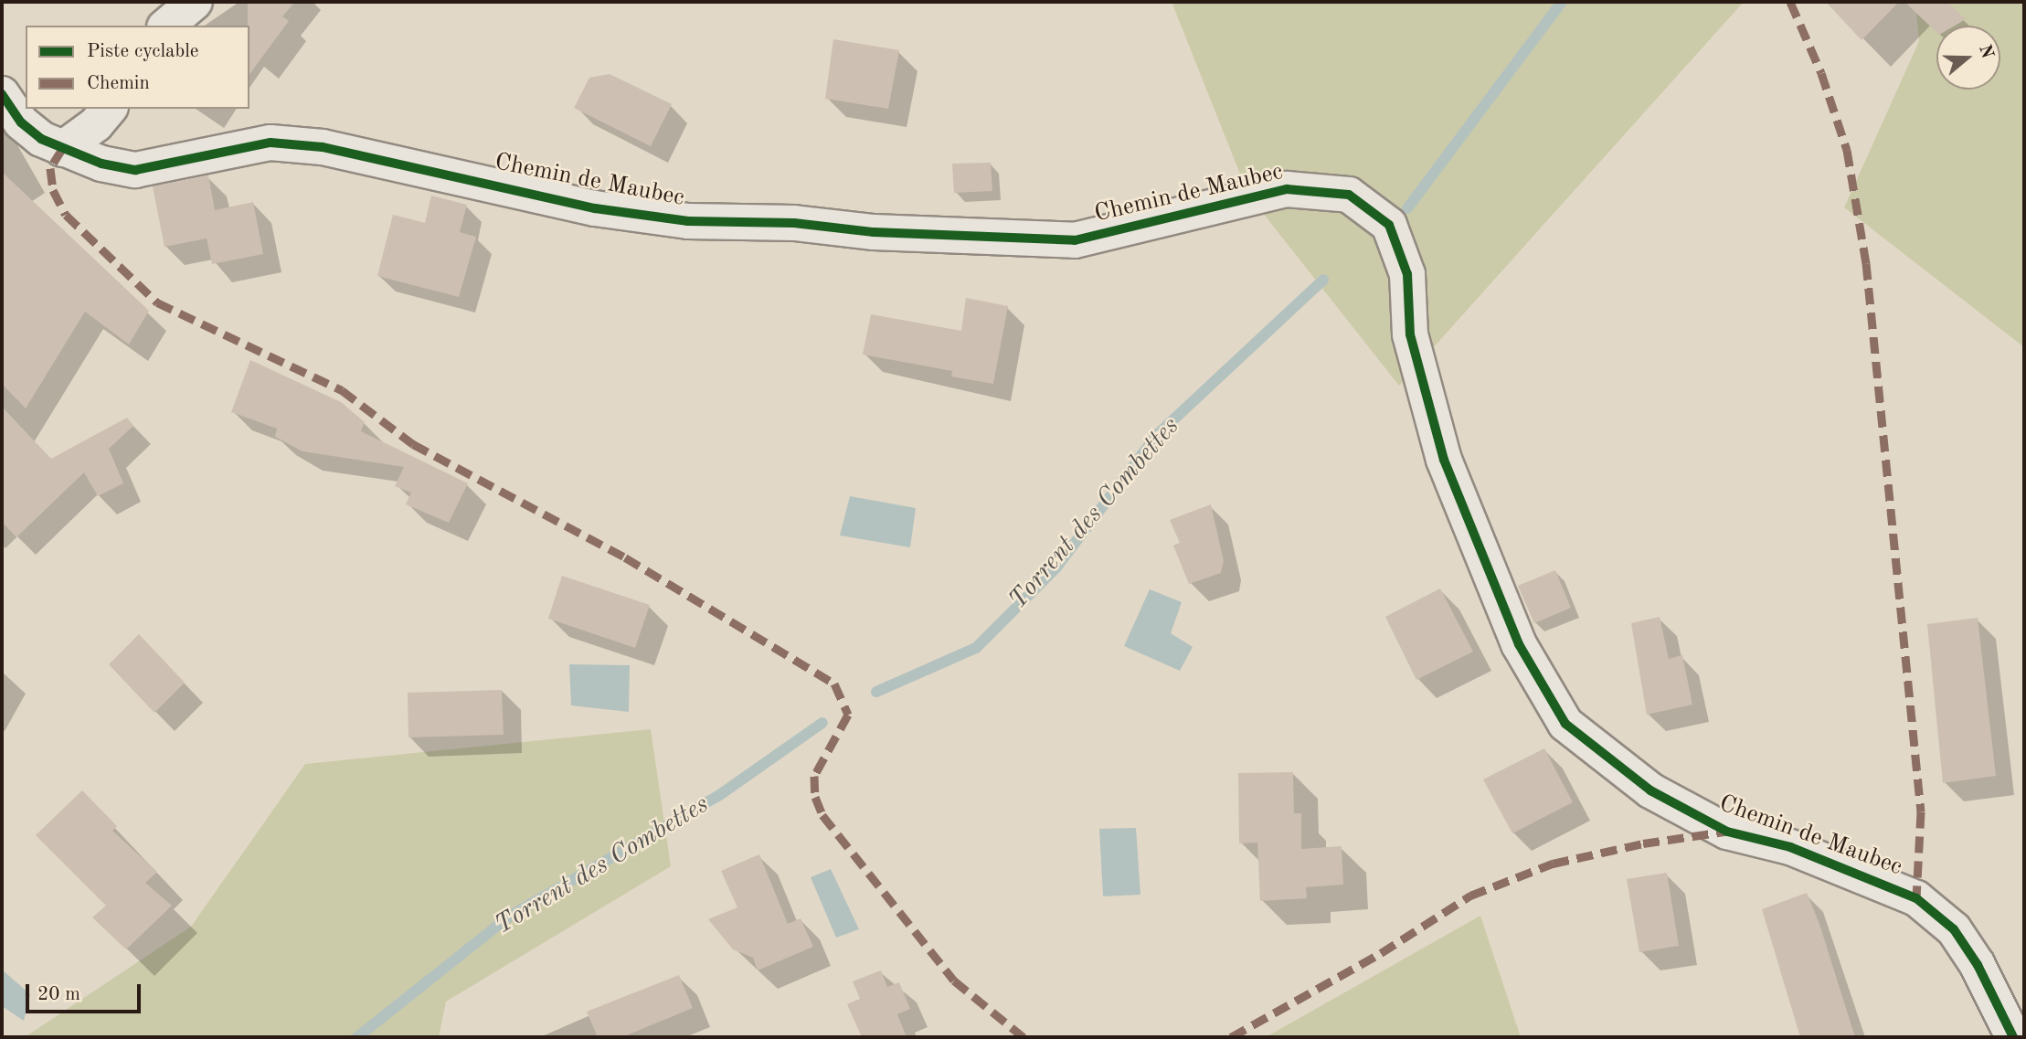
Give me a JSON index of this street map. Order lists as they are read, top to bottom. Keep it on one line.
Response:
{"streets":{"street":["Chemin de Maubec"]},"water":["Torrent des Combettes"],"legend":["Piste cyclable","Chemin"],"scale_bar":"20 m","north":"right"}
